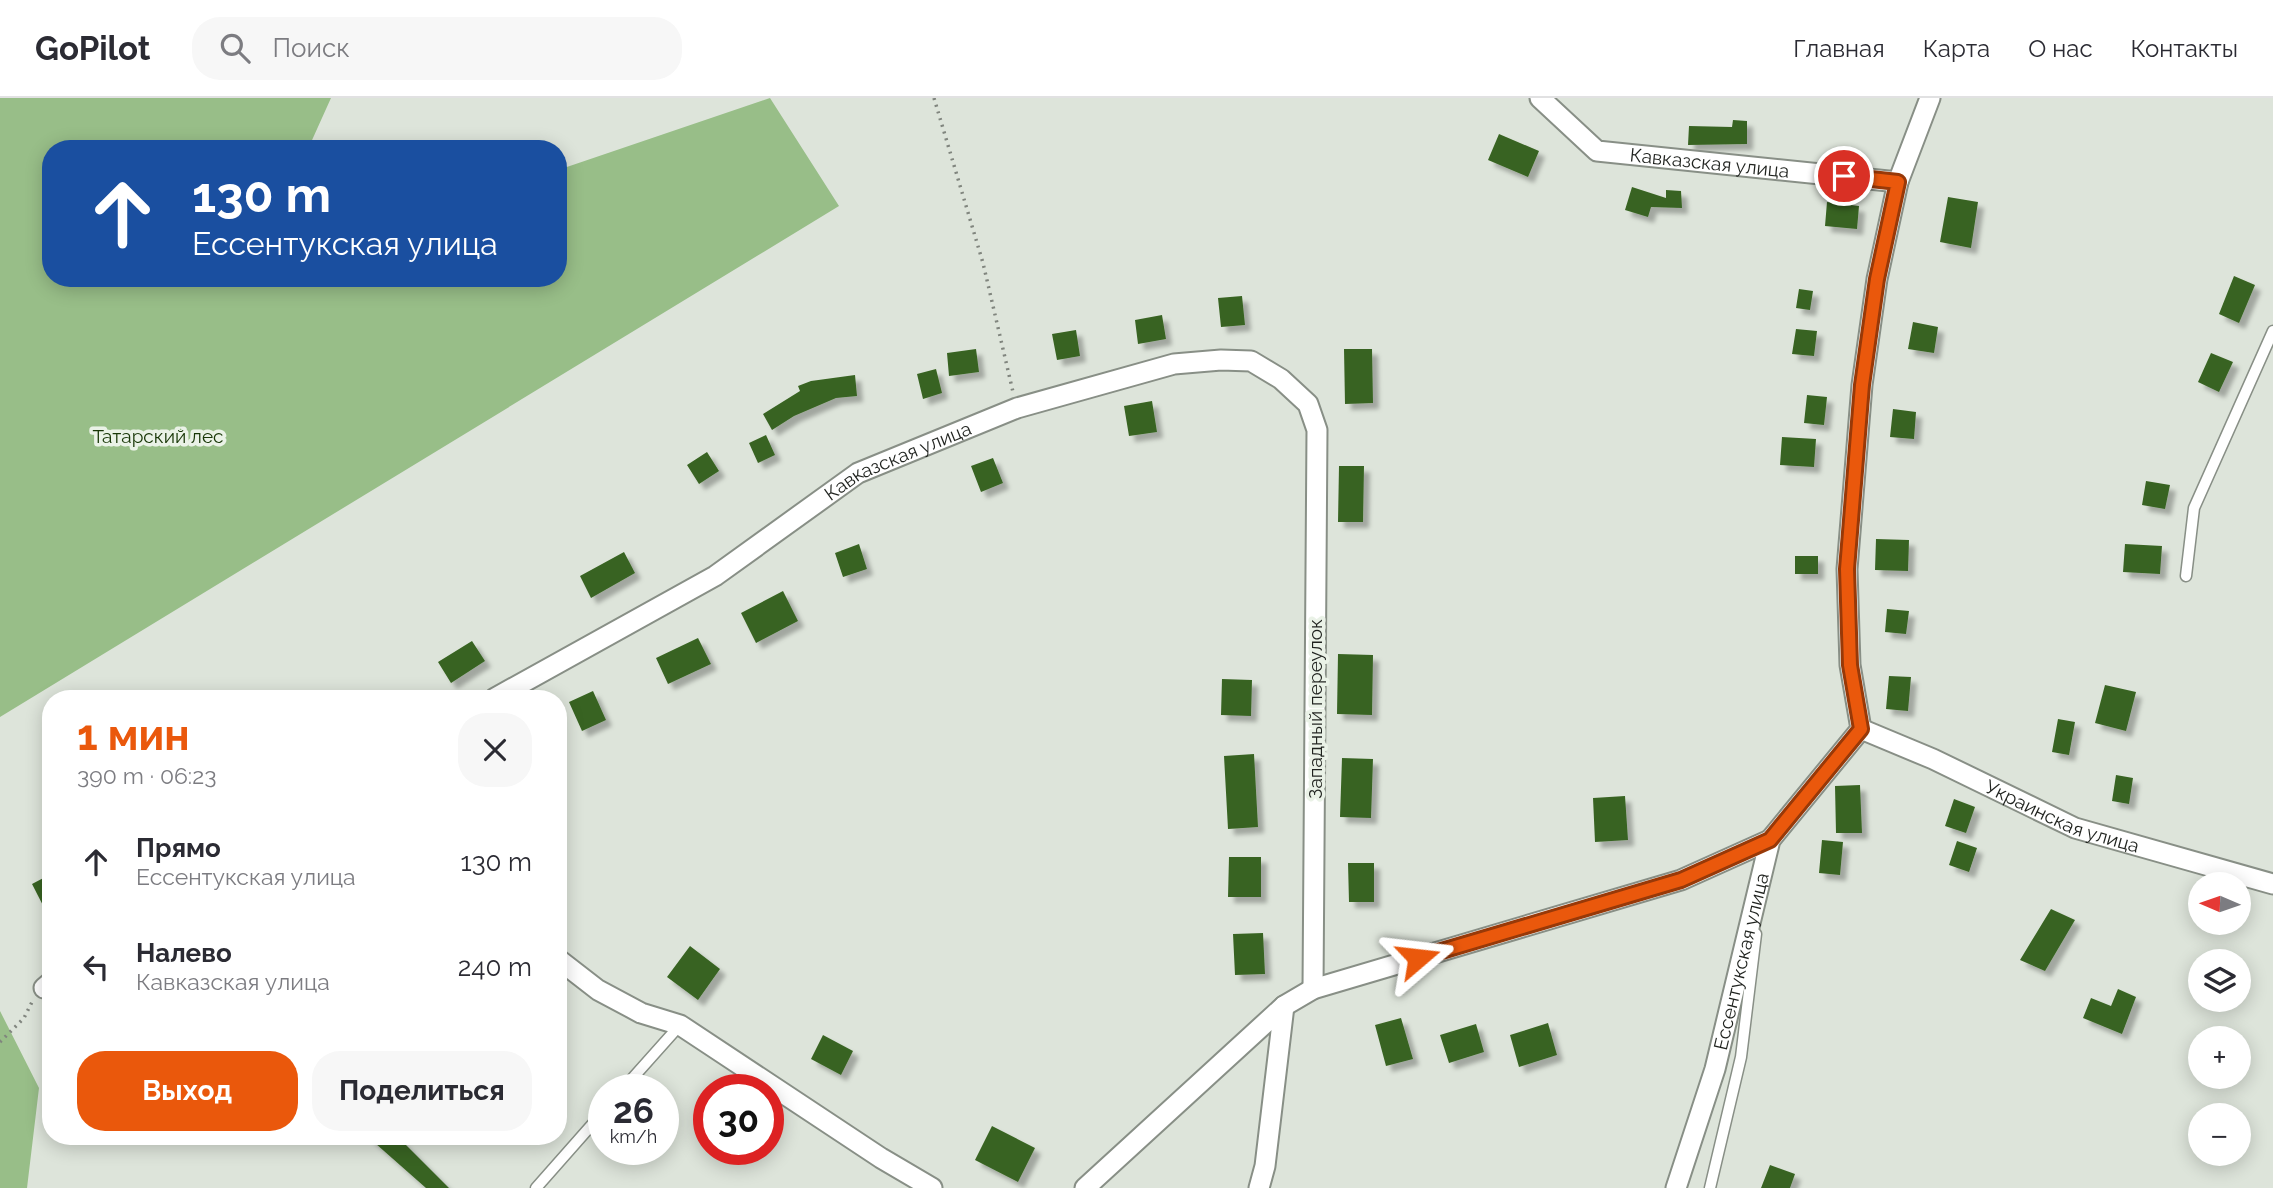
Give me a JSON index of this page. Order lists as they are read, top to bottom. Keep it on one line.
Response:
{"streets":{"street":["Кавказская улица","Западный переулок","Украинская улица","Ессентукская улица"]},"crossings":[["Кавказская улица","Западный переулок"],["Украинская улица","Ессентукская улица"]],"parks":["Татарский лес"],"north":"left","page":{"header":"GoPilot","search":"Поиск","nav":["Главная","Карта","О нас","Контакты"],"turn":["130 m","Ессентукская улица"],"heading":["1 мин","390 m · 06:23"],"list":[{"name":"Прямо","note":"Ессентукская улица","value":"130 m"},{"name":"Налево","note":"Кавказская улица","value":"240 m"}],"map_buttons":["+","−"],"buttons":["Выход","Поделиться"],"speed":"26 km/h","limit":"30"}}
